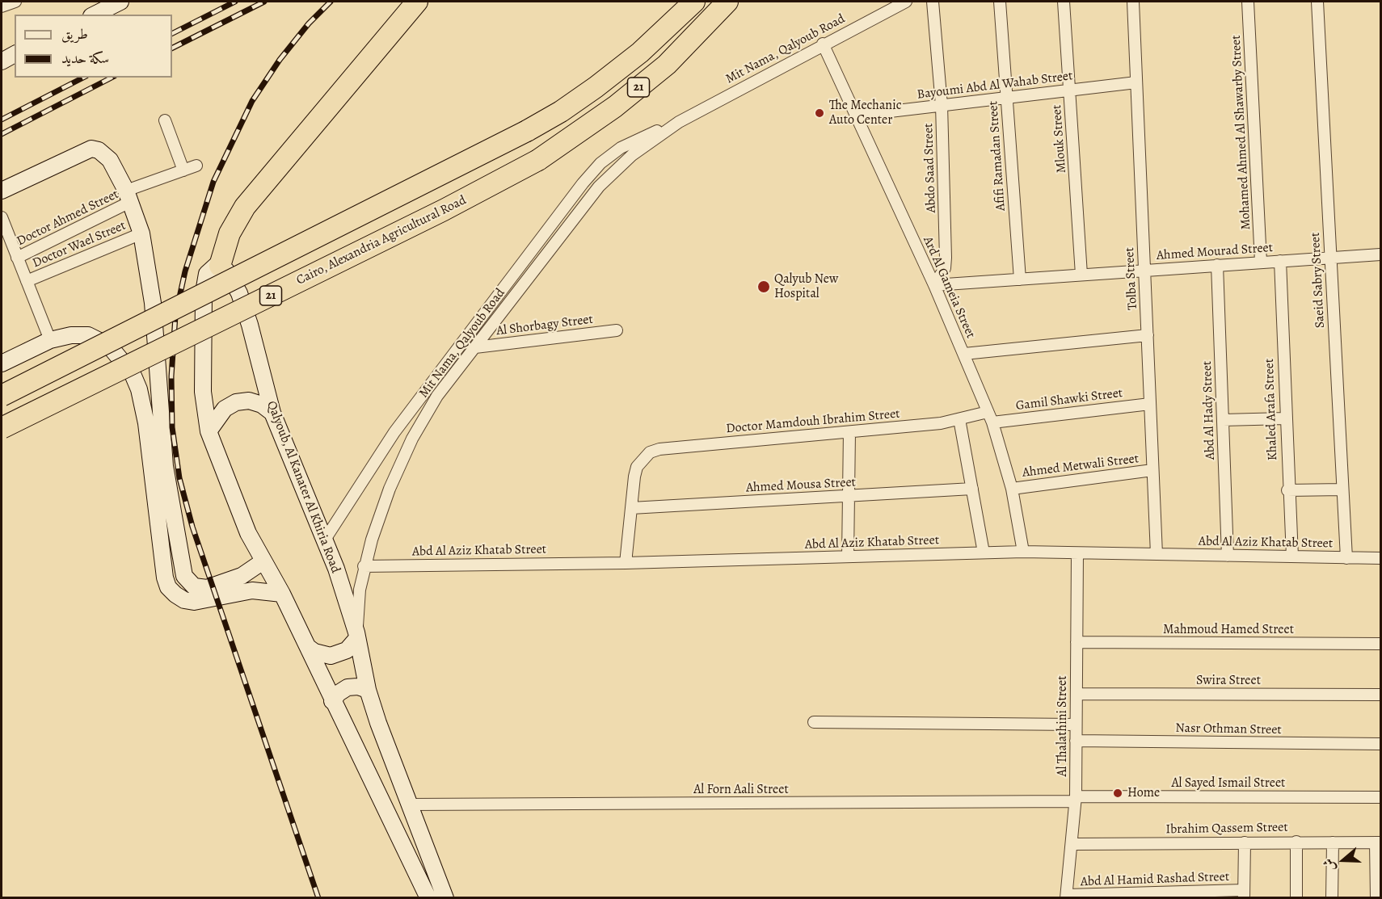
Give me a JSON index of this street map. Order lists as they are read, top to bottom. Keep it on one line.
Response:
{"streets":{"highway":["21","Cairo, Alexandria Agricultural Road"],"main road":["Qalyoub, Al Kanater Al Khiria Road"],"street":["Mit Nama, Qalyoub Road","Bayoumi Abd Al Wahab Street","Mohamed Ahmed Al Shawarby Street","Mlouk Street","Afifi Ramadan Street","Abdo Saad Street","Doctor Ahmed Street","Doctor Wael Street","Ahmed Mourad Street","Tolba Street","Saeid Sabry Street","Ard Al Gameia Street","Al Shorbagy Street","Gamil Shawki Street","Khaled Arafa Street","Abd Al Hady Street","Doctor Mamdouh Ibrahim Street","Ahmed Metwali Street","Ahmed Mousa Street","Abd Al Aziz Khatab Street","Mahmoud Hamed Street","Swira Street","Al Thalathini Street","Nasr Othman Street","Al Sayed Ismail Street","Al Forn Aali Street","Ibrahim Qassem Street","Abd Al Hamid Rashad Street"]},"crossings":[["Mit Nama, Qalyoub Road","Ard Al Gameia Street"],["Mit Nama, Qalyoub Road","Al Shorbagy Street"],["Mit Nama, Qalyoub Road","Qalyoub, Al Kanater Al Khiria Road"],["Mit Nama, Qalyoub Road","Abd Al Aziz Khatab Street"],["Bayoumi Abd Al Wahab Street","Mlouk Street"],["Bayoumi Abd Al Wahab Street","Afifi Ramadan Street"],["Bayoumi Abd Al Wahab Street","Abdo Saad Street"],["Bayoumi Abd Al Wahab Street","Tolba Street"],["Bayoumi Abd Al Wahab Street","Ard Al Gameia Street"],["Mohamed Ahmed Al Shawarby Street","Ahmed Mourad Street"],["Mlouk Street","Ahmed Mourad Street"],["Afifi Ramadan Street","Ahmed Mourad Street"],["Abdo Saad Street","Ahmed Mourad Street"],["Abdo Saad Street","Ard Al Gameia Street"],["Ahmed Mourad Street","Tolba Street"],["Ahmed Mourad Street","Saeid Sabry Street"],["Ahmed Mourad Street","Ard Al Gameia Street"],["Ahmed Mourad Street","Khaled Arafa Street"],["Ahmed Mourad Street","Abd Al Hady Street"],["Tolba Street","Gamil Shawki Street"],["Tolba Street","Ahmed Metwali Street"],["Tolba Street","Abd Al Aziz Khatab Street"],["Saeid Sabry Street","Abd Al Aziz Khatab Street"],["Ard Al Gameia Street","Gamil Shawki Street"],["Ard Al Gameia Street","Doctor Mamdouh Ibrahim Street"],["Ard Al Gameia Street","Ahmed Metwali Street"],["Ard Al Gameia Street","Abd Al Aziz Khatab Street"],["Gamil Shawki Street","Doctor Mamdouh Ibrahim Street"],["Khaled Arafa Street","Abd Al Aziz Khatab Street"],["Abd Al Hady Street","Abd Al Aziz Khatab Street"],["Doctor Mamdouh Ibrahim Street","Ahmed Mousa Street"],["Qalyoub, Al Kanater Al Khiria Road","Al Forn Aali Street"],["Abd Al Aziz Khatab Street","Al Thalathini Street"],["Mahmoud Hamed Street","Al Thalathini Street"],["Swira Street","Al Thalathini Street"],["Al Thalathini Street","Nasr Othman Street"],["Al Thalathini Street","Al Sayed Ismail Street"],["Al Thalathini Street","Al Forn Aali Street"],["Al Thalathini Street","Ibrahim Qassem Street"],["Al Thalathini Street","Abd Al Hamid Rashad Street"],["Al Sayed Ismail Street","Al Forn Aali Street"]],"places":["The Mechanic Auto Center","Qalyub New Hospital","Home"],"legend":["طريق","سكة حديد"],"north":"left"}
